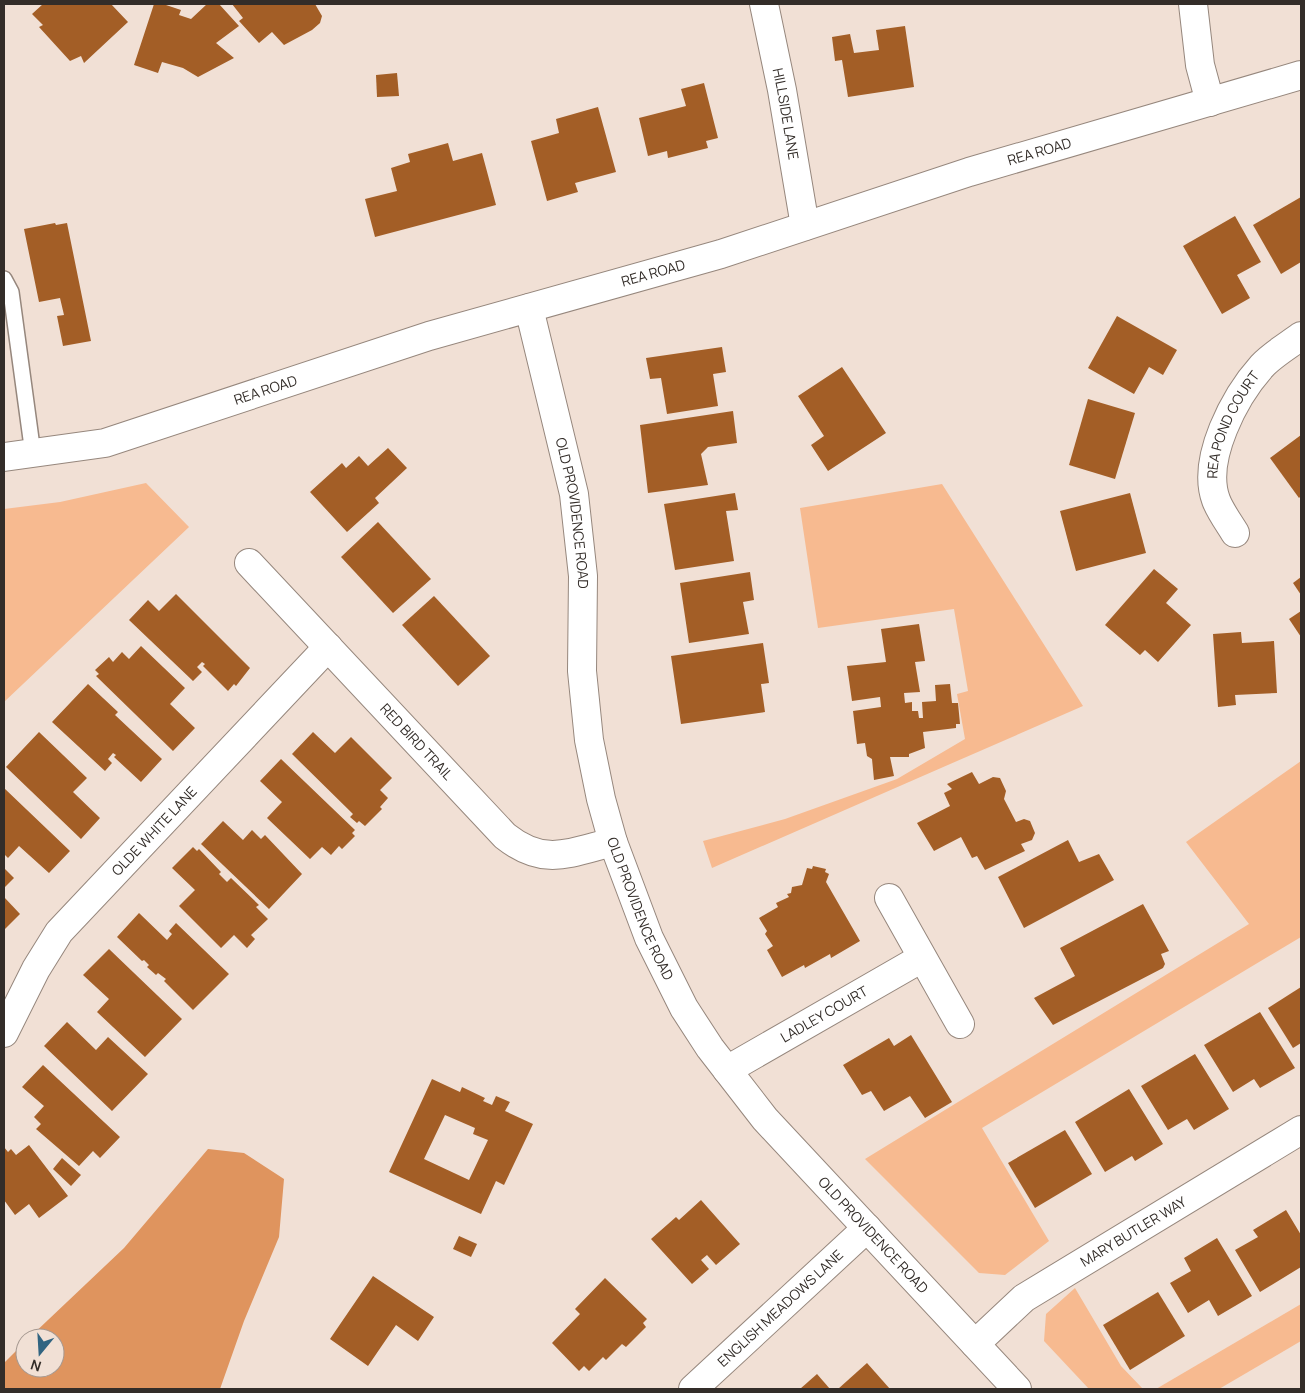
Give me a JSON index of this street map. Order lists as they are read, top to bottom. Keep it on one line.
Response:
{"streets":{"street":["HILLSIDE LANE","REA ROAD","REA POND COURT","OLD PROVIDENCE ROAD","RED BIRD TRAIL","OLDE WHITE LANE","LADLEY COURT","MARY BUTLER WAY","ENGLISH MEADOWS LANE"]},"crossings":[["HILLSIDE LANE","REA ROAD"],["REA ROAD","OLD PROVIDENCE ROAD"],["OLD PROVIDENCE ROAD","RED BIRD TRAIL"],["OLD PROVIDENCE ROAD","LADLEY COURT"],["OLD PROVIDENCE ROAD","MARY BUTLER WAY"],["OLD PROVIDENCE ROAD","ENGLISH MEADOWS LANE"],["RED BIRD TRAIL","OLDE WHITE LANE"]],"north":"bottom"}
